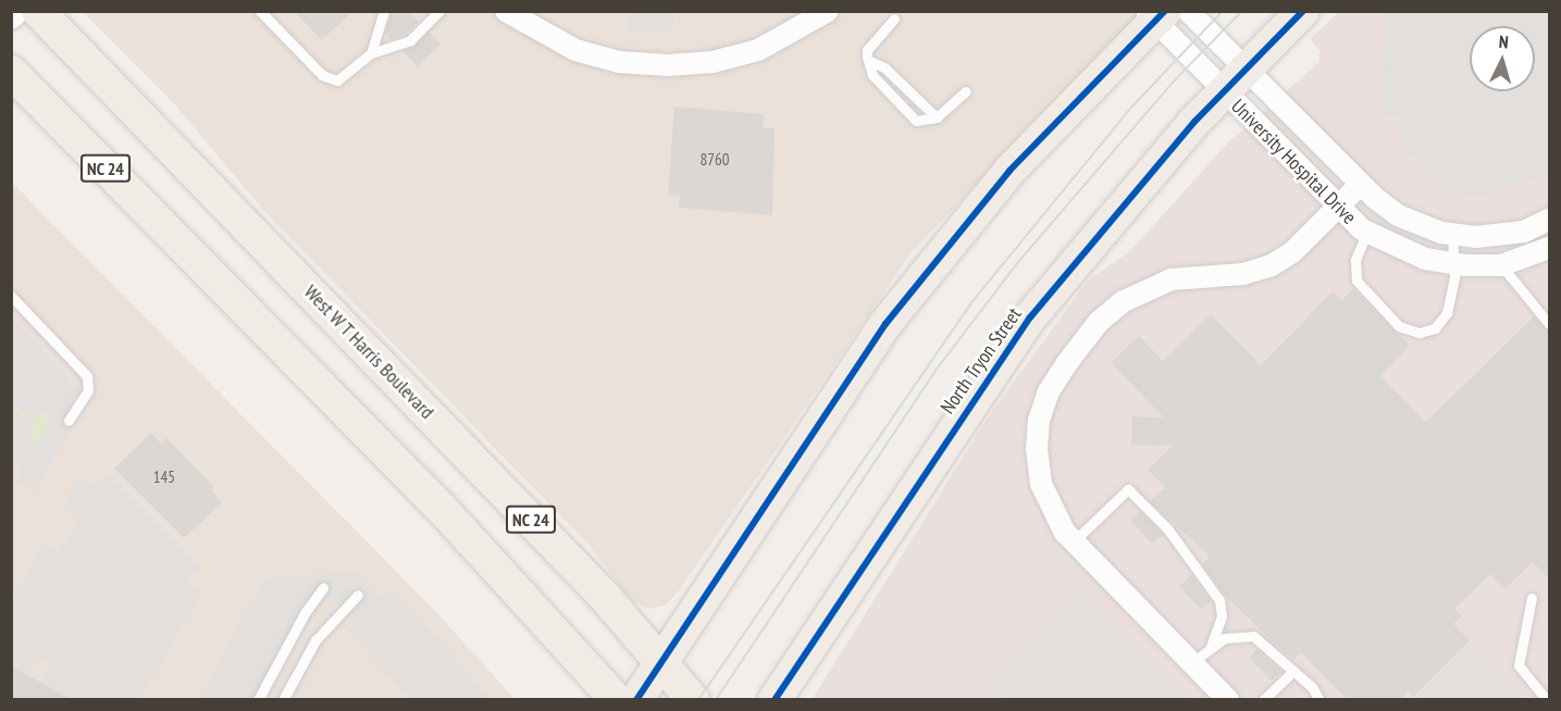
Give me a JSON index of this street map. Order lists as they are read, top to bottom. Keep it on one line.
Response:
{"streets":{"main road":["NC 24","West W T Harris Boulevard","North Tryon Street"],"street":["University Hospital Drive"]},"crossings":[["University Hospital Drive","North Tryon Street"]],"house_numbers":["8760","145"],"north":"top"}
